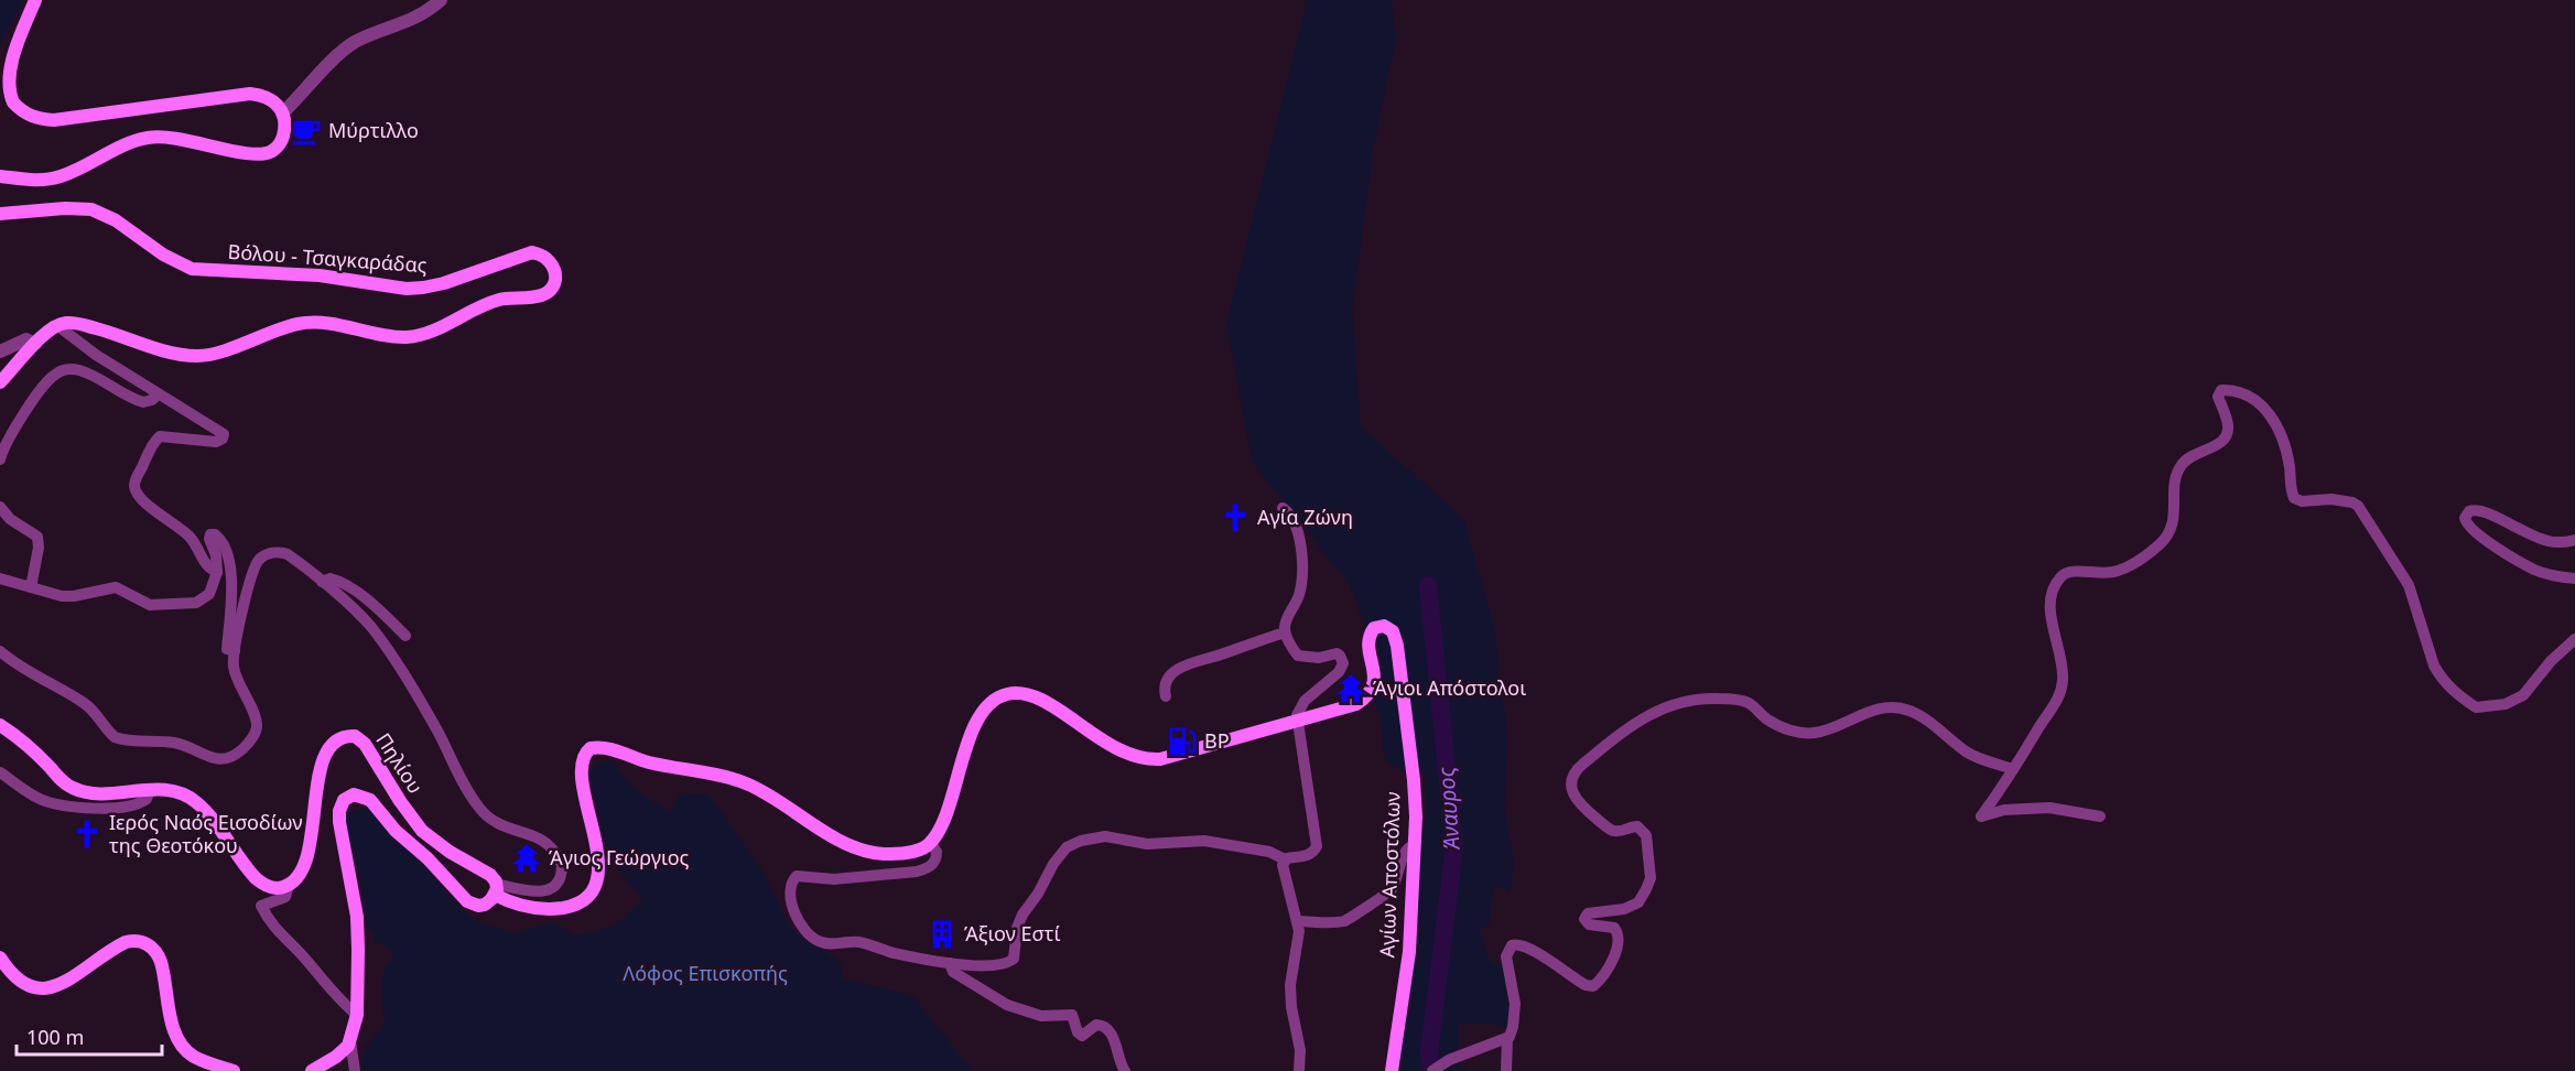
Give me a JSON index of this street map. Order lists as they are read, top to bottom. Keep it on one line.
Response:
{"streets":{"main road":["Βόλου - Τσαγκαράδας","Πηλίου","Αγίων Αποστόλων"]},"water":["Άναυρος"],"parks":["Λόφος Επισκοπής"],"places":{"cafe":["Μύρτιλλο"],"church":["Αγία Ζώνη","Ιερός Ναός Εισοδίων της Θεοτόκου"],"temple":["Άγιοι Απόστολοι","Άγιος Γεώργιος"],"fuel station":["BP"],"building":["Άξιον Εστί"]},"scale_bar":"100 m"}
